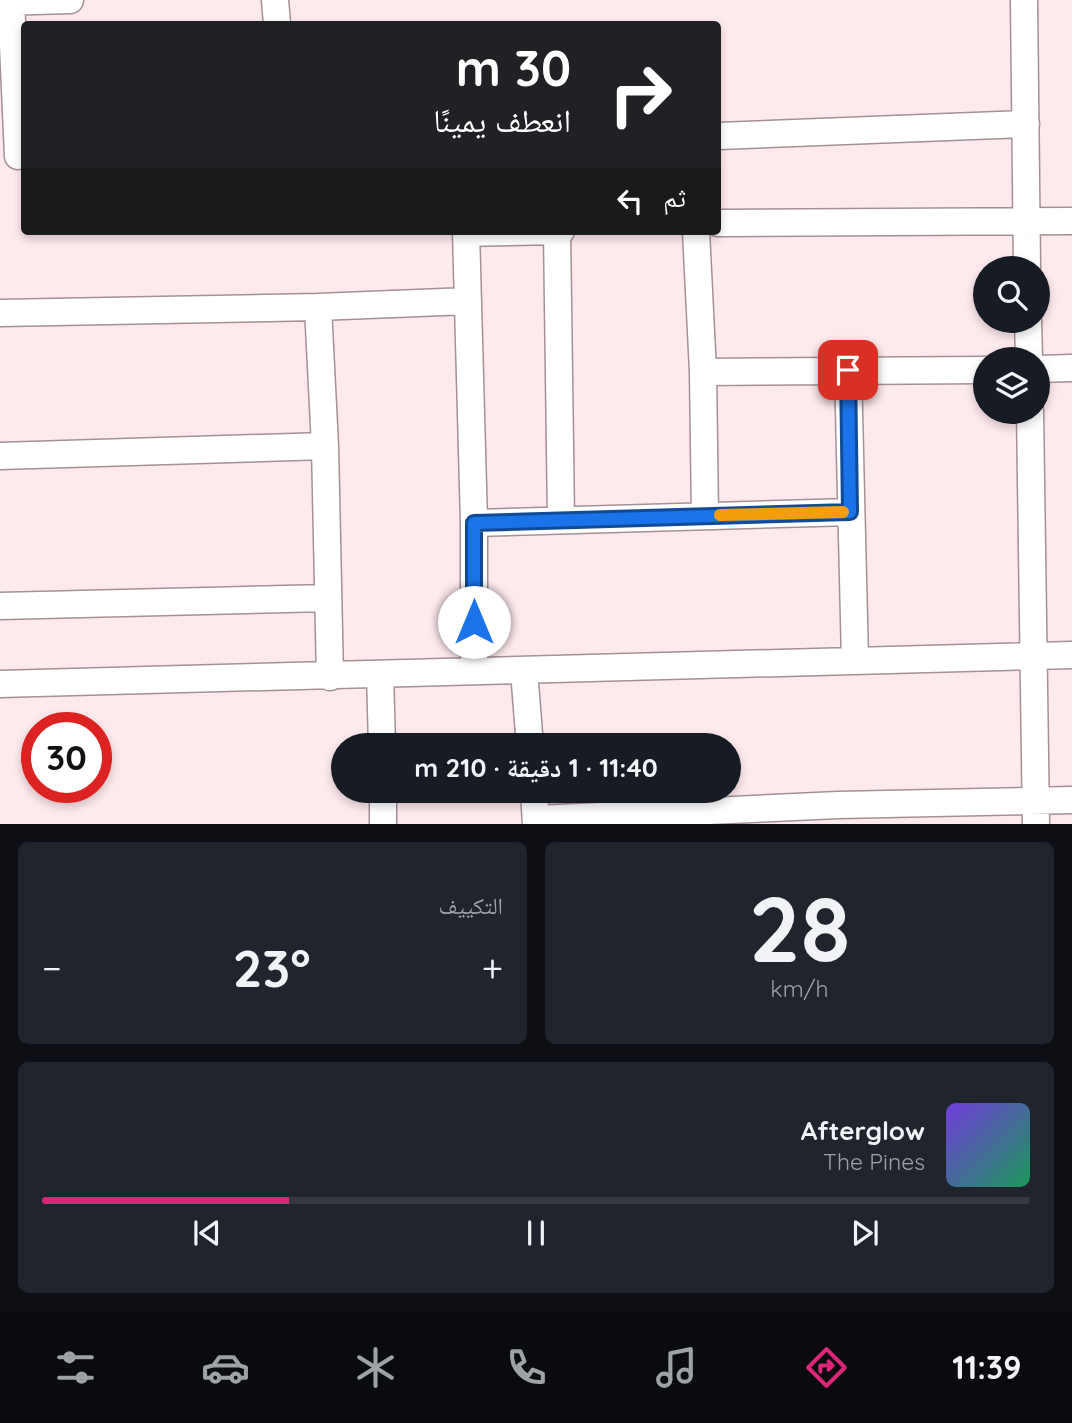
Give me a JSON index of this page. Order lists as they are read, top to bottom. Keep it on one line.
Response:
{"page":{"turn":["30 m","انعطف يمينًا"],"then":"ثم","limit":"30","trip":"11:40 · 1 دقيقة · 210 m","tile":[["28","km/h"],"التكييف"],"heat":["−","23°","+"],"song":["Afterglow","The Pines"],"tabs":"11:39"}}
